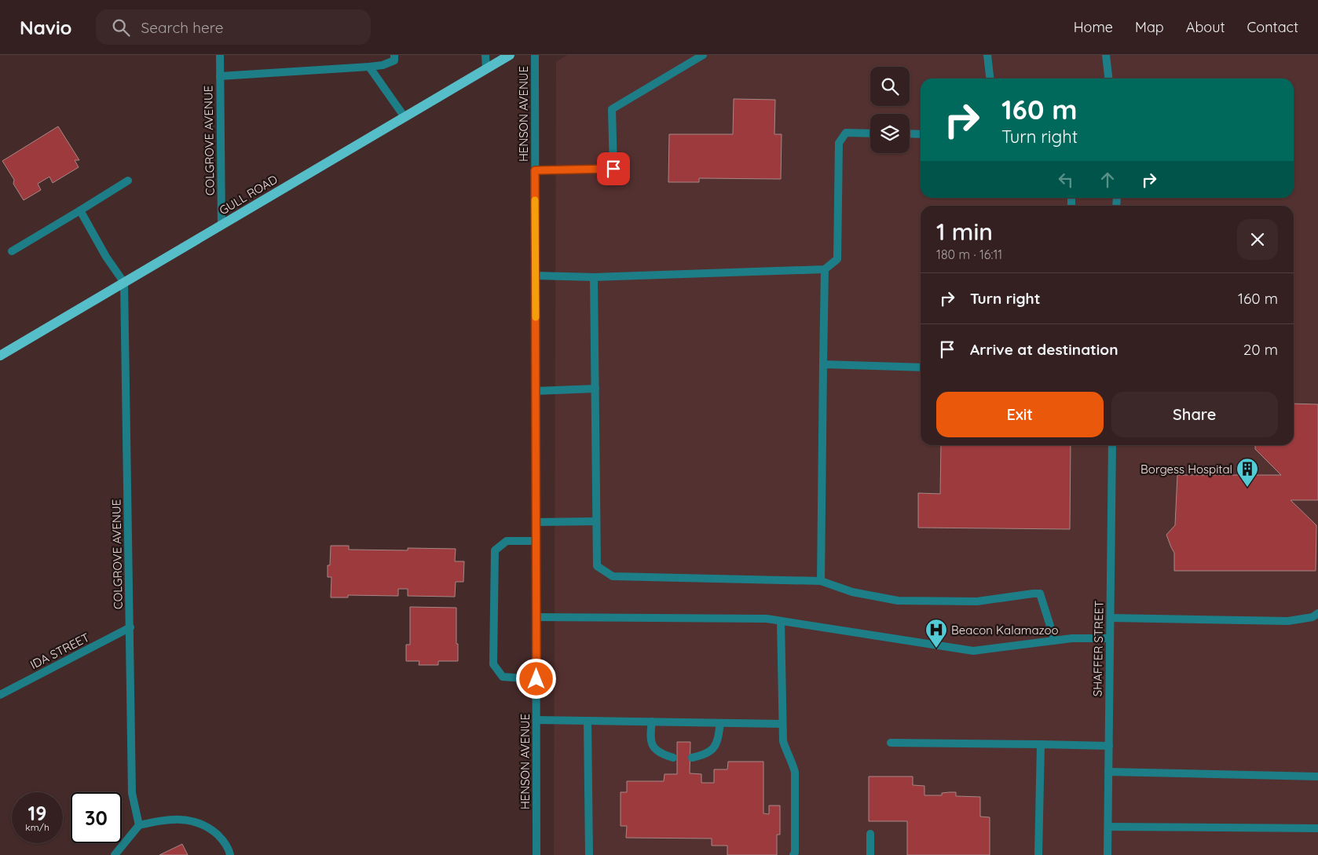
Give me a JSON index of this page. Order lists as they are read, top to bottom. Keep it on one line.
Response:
{"streets":{"main road":["GULL ROAD"],"street":["HENSON AVENUE","COLGROVE AVENUE","SHAFFER STREET","IDA STREET"]},"crossings":[["COLGROVE AVENUE","GULL ROAD"],["COLGROVE AVENUE","IDA STREET"]],"places":{"building":["Borgess Hospital"],"hospital":["Beacon Kalamazoo"]},"page":{"header":"Navio","search":"Search here","nav":["Home","Map","About","Contact"],"turn":["160 m","Turn right"],"heading":["1 min","180 m · 16:11"],"list":[{"name":"Turn right","value":"160 m"},{"name":"Arrive at destination","value":"20 m"}],"buttons":["Exit","Share"],"speed":"19 km/h","limit":"30"}}
